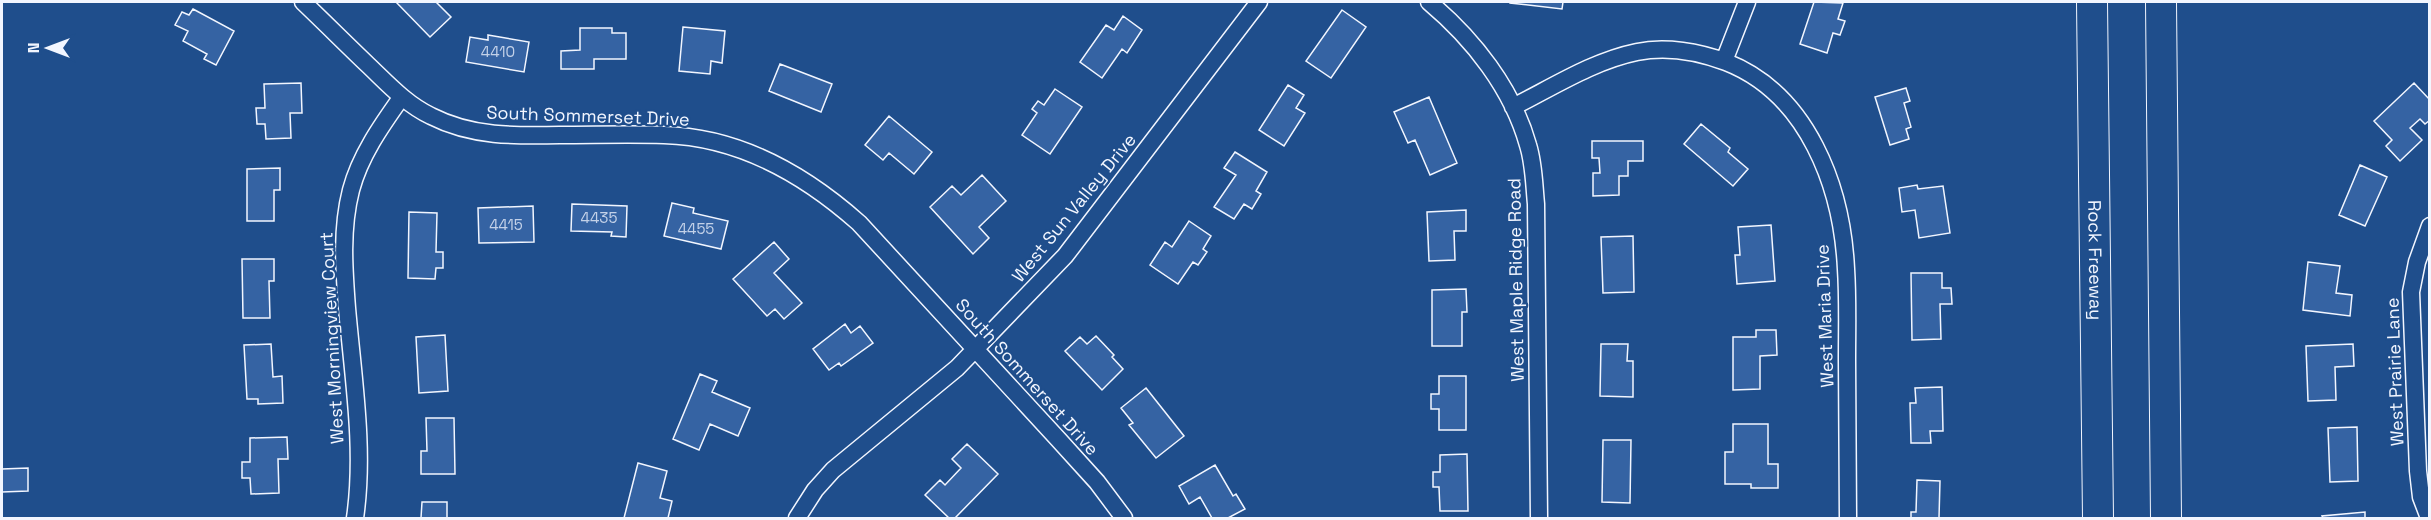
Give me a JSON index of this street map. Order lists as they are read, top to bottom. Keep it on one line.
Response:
{"streets":{"highway":["Rock Freeway"],"street":["South Sommerset Drive","West Sun Valley Drive","West Maple Ridge Road","West Maria Drive","West Morningview Court","West Prairie Lane"]},"crossings":[["South Sommerset Drive","West Sun Valley Drive"],["South Sommerset Drive","West Morningview Court"],["West Maple Ridge Road","West Maria Drive"]],"house_numbers":["4410","4435","4415","4455"],"north":"left"}
